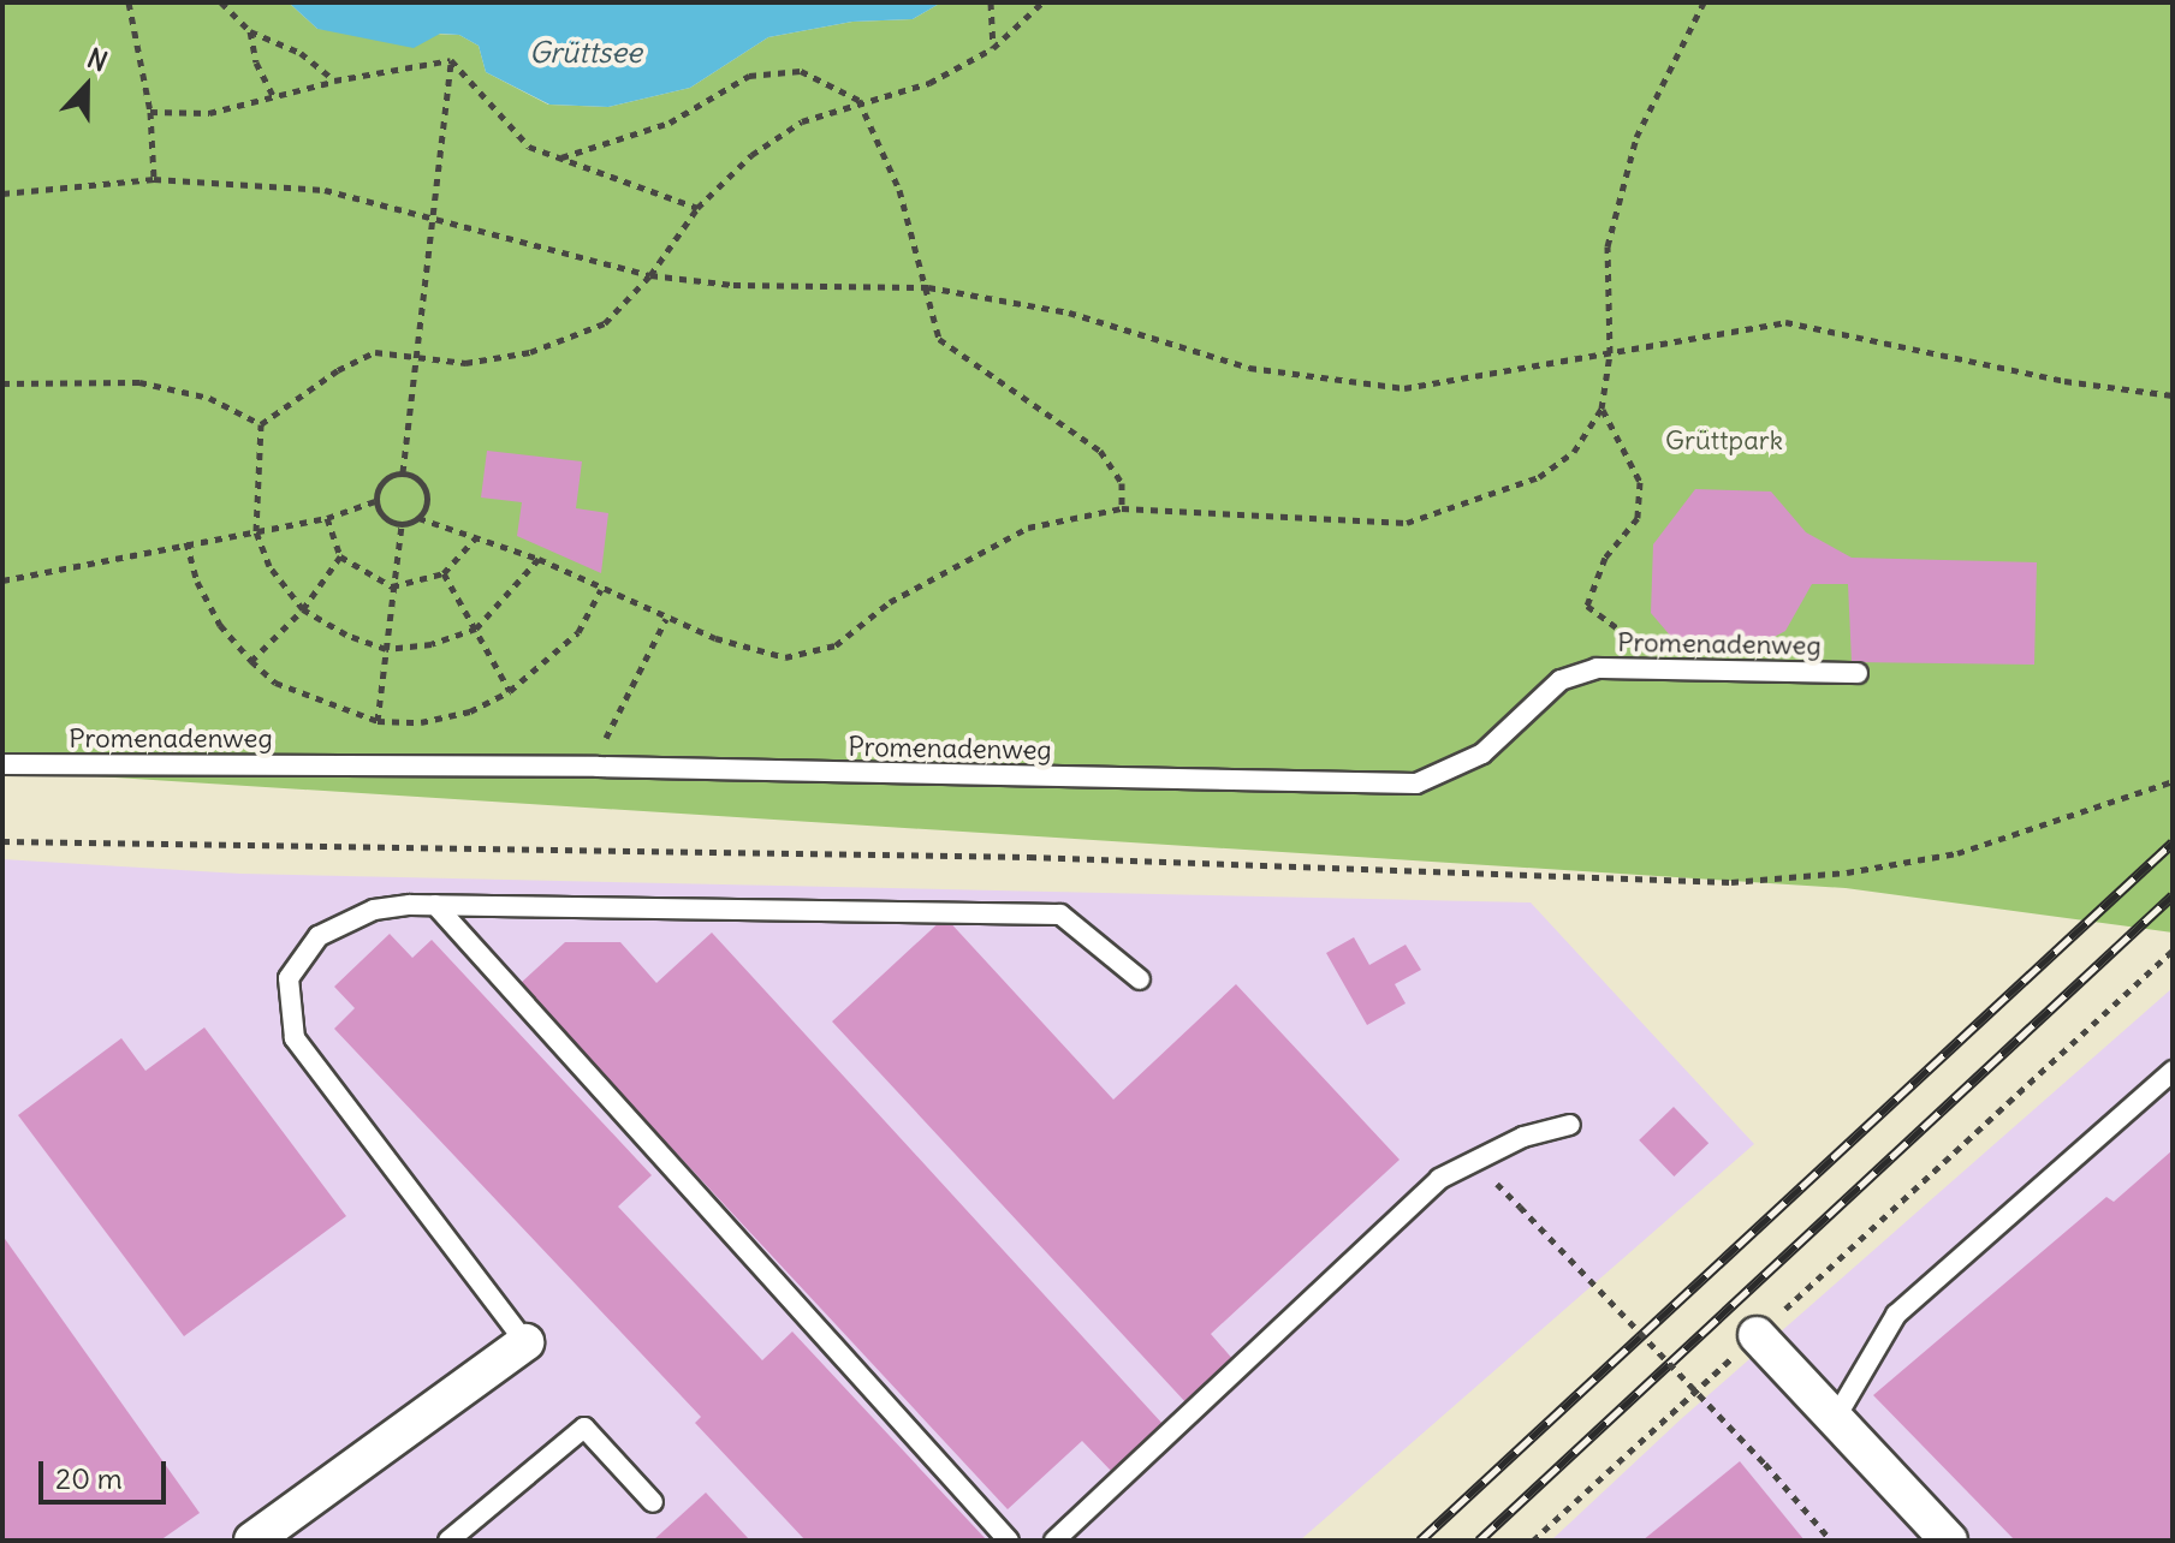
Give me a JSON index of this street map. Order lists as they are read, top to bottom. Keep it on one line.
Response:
{"streets":{"lane":["Promenadenweg"]},"water":["Grüttsee"],"parks":["Grüttpark"],"scale_bar":"20 m","north":"top"}
